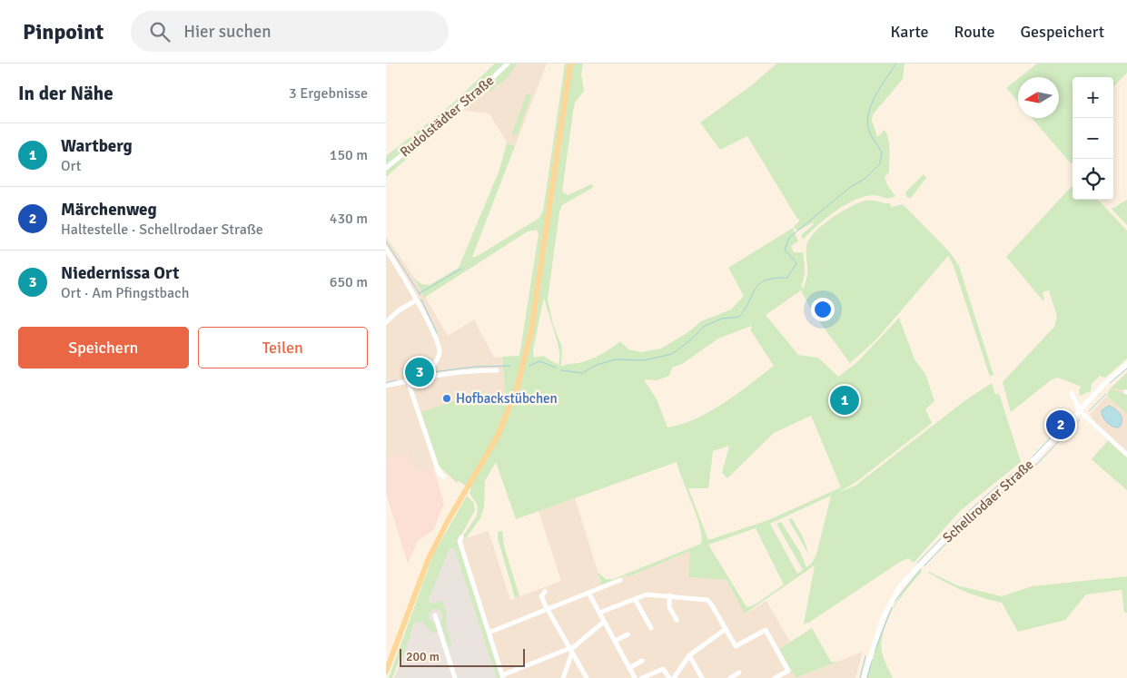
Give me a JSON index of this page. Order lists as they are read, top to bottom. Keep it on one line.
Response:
{"streets":{"street":["Rudolstädter Straße","Schellrodaer Straße"]},"places":["Hofbackstübchen"],"scale_bar":"200 m","north":"left","page":{"header":"Pinpoint","search":"Hier suchen","nav":["Karte","Route","Gespeichert"],"heading":["In der Nähe","3 Ergebnisse"],"map_buttons":["+","−"],"list":[{"mark":"1","name":"Wartberg","note":"Ort","value":"150 m"},{"mark":"2","name":"Märchenweg","note":"Haltestelle · Schellrodaer Straße","value":"430 m"},{"mark":"3","name":"Niedernissa Ort","note":"Ort · Am Pfingstbach","value":"650 m"}],"buttons":["Speichern","Teilen"],"pins":["3","1","2"],"scale":"200 m"}}
